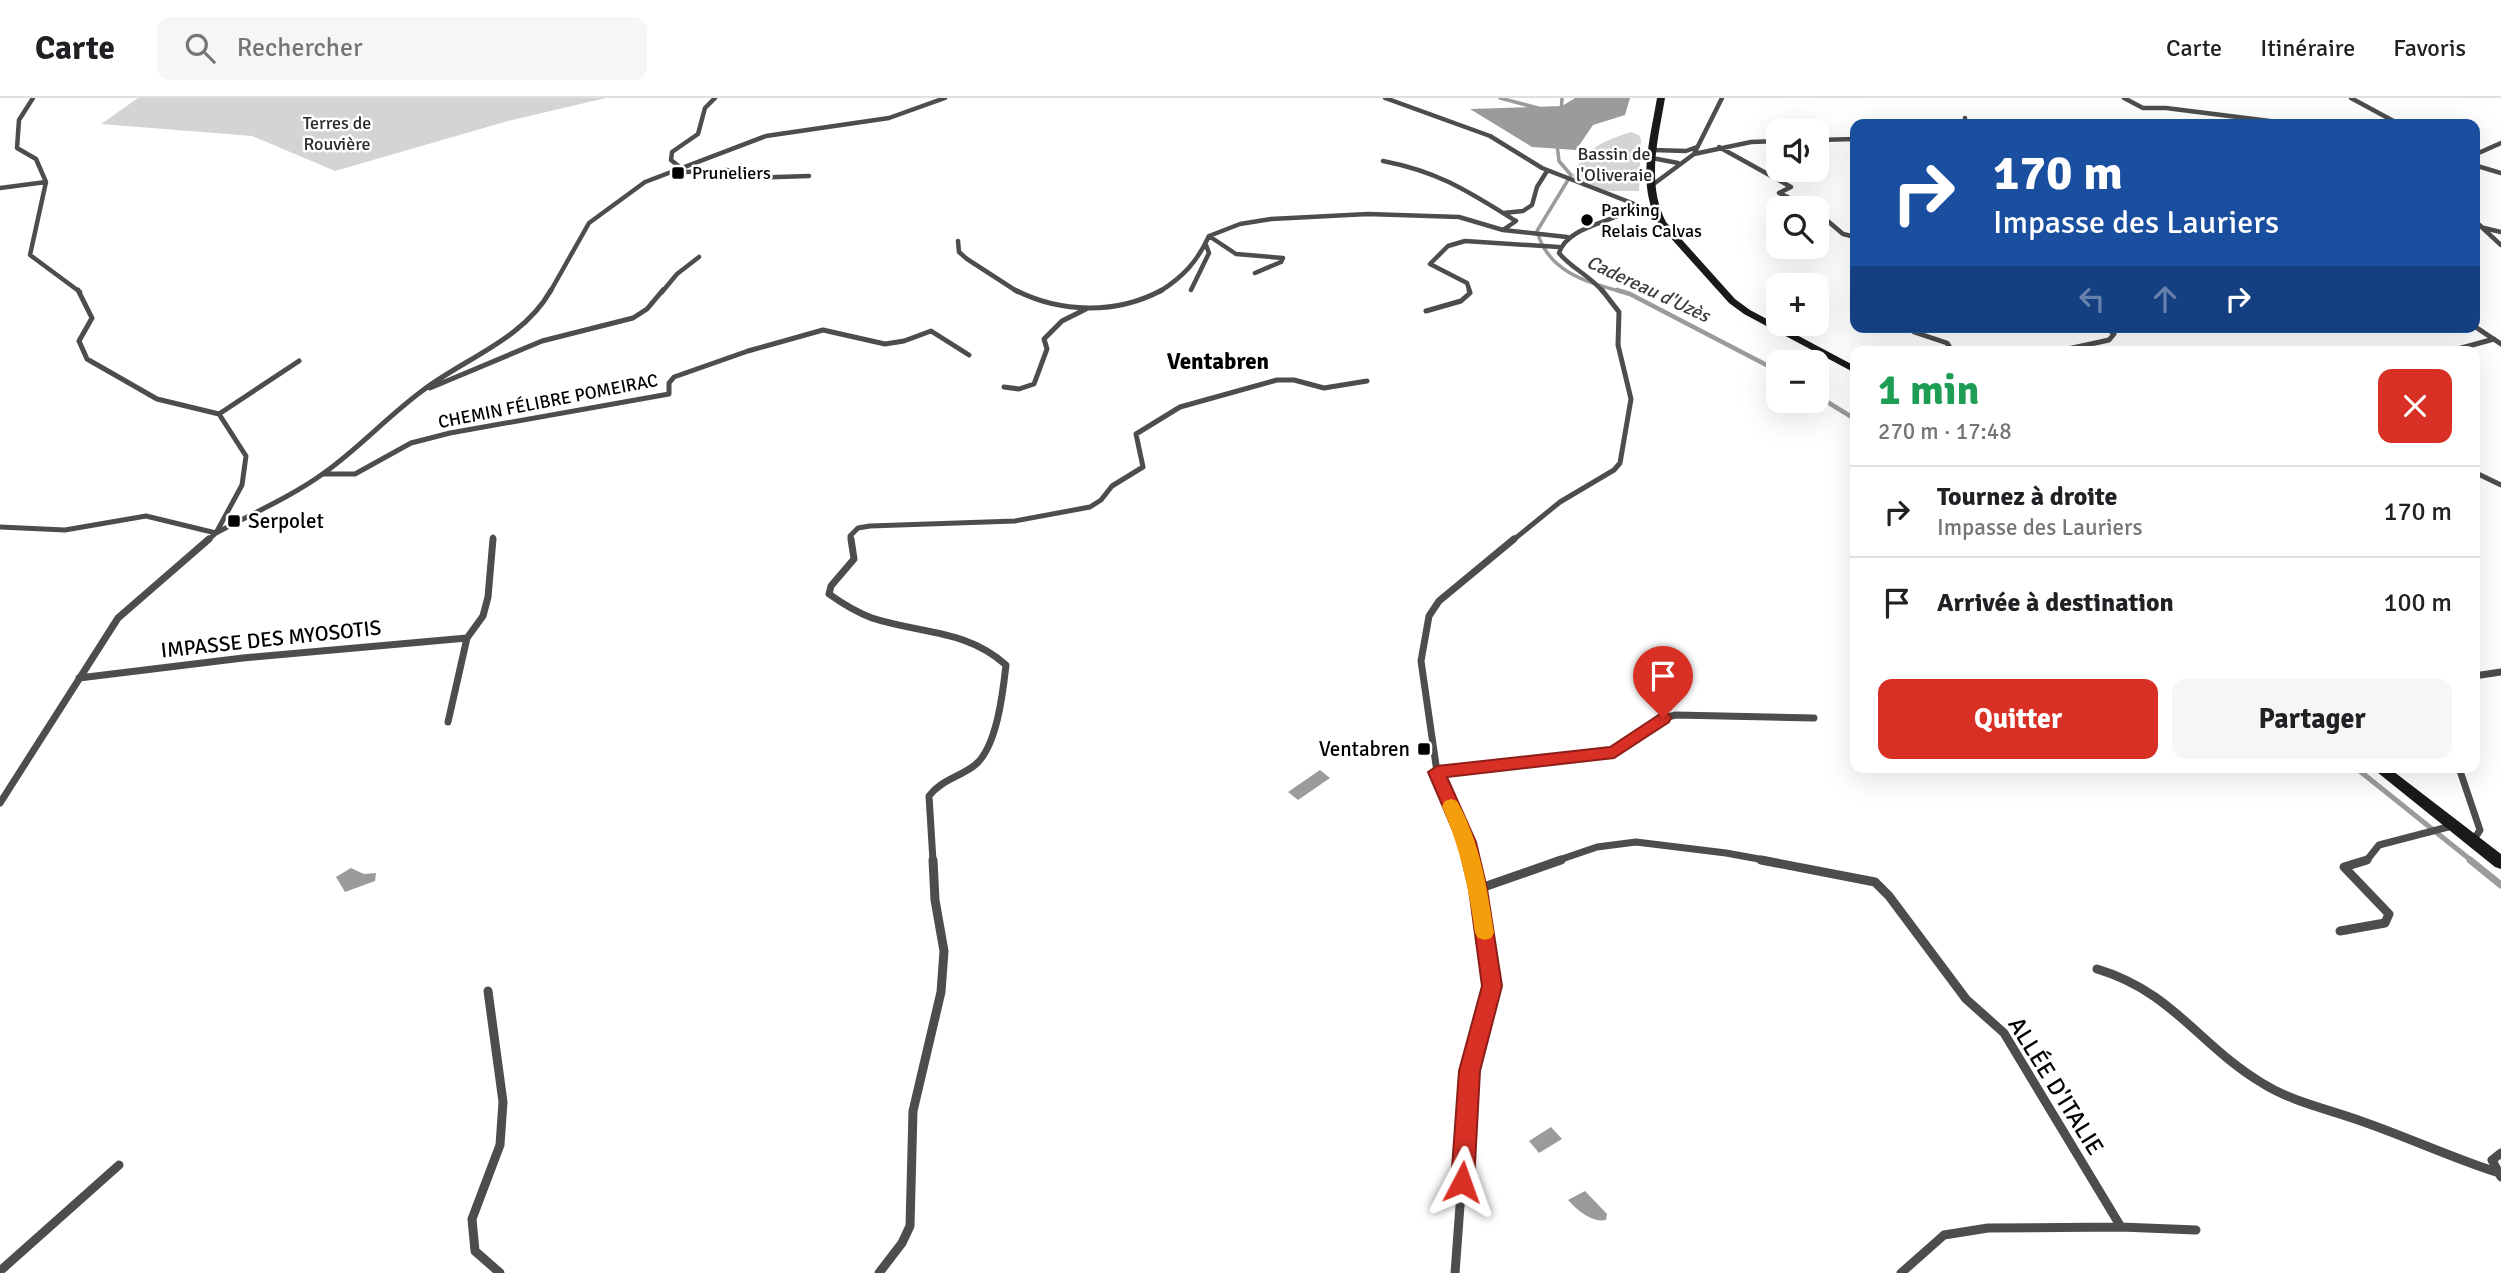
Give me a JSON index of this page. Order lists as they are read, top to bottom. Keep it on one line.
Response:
{"streets":{"street":["CHEMIN FÉLIBRE POMEIRAC","IMPASSE DES MYOSOTIS","ALLÉE D'ITALIE"]},"districts":["Ventabren"],"water":["Cadereau d'Uzès"],"parks":["Terres de Rouvière","Bassin de l'Oliveraie"],"places":{"transit":["Pruneliers","Serpolet","Ventabren"],"other":["Parking Relais Calvas"]},"page":{"header":"Carte","search":"Rechercher","nav":["Carte","Itinéraire","Favoris"],"map_buttons":["+","−"],"turn":["170 m","Impasse des Lauriers"],"heading":["1 min","270 m · 17:48"],"list":[{"name":"Tournez à droite","note":"Impasse des Lauriers","value":"170 m"},{"name":"Arrivée à destination","value":"100 m"}],"buttons":["Quitter","Partager"]}}
